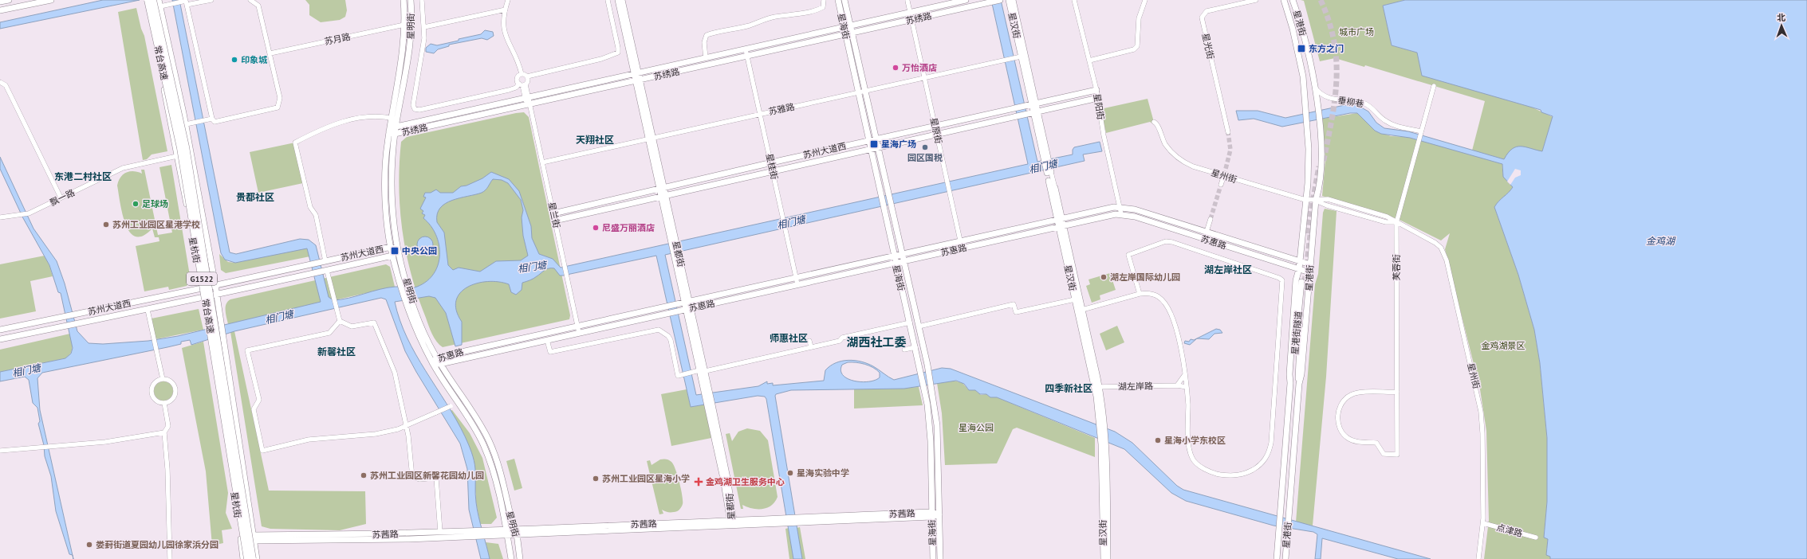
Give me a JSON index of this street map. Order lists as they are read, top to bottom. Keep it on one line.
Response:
{"streets":{"highway":["常台高速","G1522"],"main road":["苏绣路","星港街","星汉街","星明街","星海街","苏州大道西","苏惠路","星杭街","星都街","星港街隧道","苏茜路"],"street":["苏月路","星光街","垂柳巷","星阳街","苏雅路","星原街","星桂街","星州街","飘一路","星兰街","芙蓉街","湖左岸路","点津路"]},"crossings":[["苏绣路","星明街"],["苏绣路","星海街"],["苏绣路","星原街"],["苏绣路","星桂街"],["苏绣路","星兰街"],["苏绣路","星都街"],["星港街","垂柳巷"],["星港街","星州街"],["星港街","苏惠路"],["星港街","星港街隧道"],["星汉街","苏雅路"],["星汉街","苏州大道西"],["星汉街","苏惠路"],["星汉街","湖左岸路"],["星明街","苏月路"],["星明街","苏州大道西"],["星明街","苏惠路"],["星明街","苏茜路"],["星海街","苏雅路"],["星海街","苏州大道西"],["星海街","苏惠路"],["星海街","苏茜路"],["垂柳巷","芙蓉街"],["星阳街","苏州大道西"],["星阳街","苏惠路"],["苏雅路","星原街"],["苏雅路","星桂街"],["苏雅路","星兰街"],["苏雅路","星都街"],["星原街","苏州大道西"],["星原街","苏惠路"],["苏州大道西","星桂街"],["苏州大道西","星兰街"],["苏州大道西","星杭街"],["苏州大道西","星都街"],["星桂街","苏惠路"],["星州街","芙蓉街"],["星州街","点津路"],["飘一路","星杭街"],["星兰街","苏惠路"],["苏惠路","星都街"],["星杭街","苏茜路"],["星都街","苏茜路"]],"districts":["天翔社区","东港二村社区","贵都社区","湖左岸社区","师惠社区","湖西社工委","新馨社区","四季新社区"],"water":["相门塘","金鸡湖"],"parks":["城市广场","金鸡湖景区","星海公园"],"places":{"transit":["东方之门","星海广场","中央公园"],"other":["印象城","万怡酒店","园区国税","足球场","苏州工业园区星港学校","尼盛万丽酒店","湖左岸国际幼儿园","星海小学东校区","星海实验中学","苏州工业园区新馨花园幼儿园","苏州工业园区星海小学","娄葑街道夏园幼儿园徐家浜分园"],"health":["金鸡湖卫生服务中心"]},"north":"top"}
